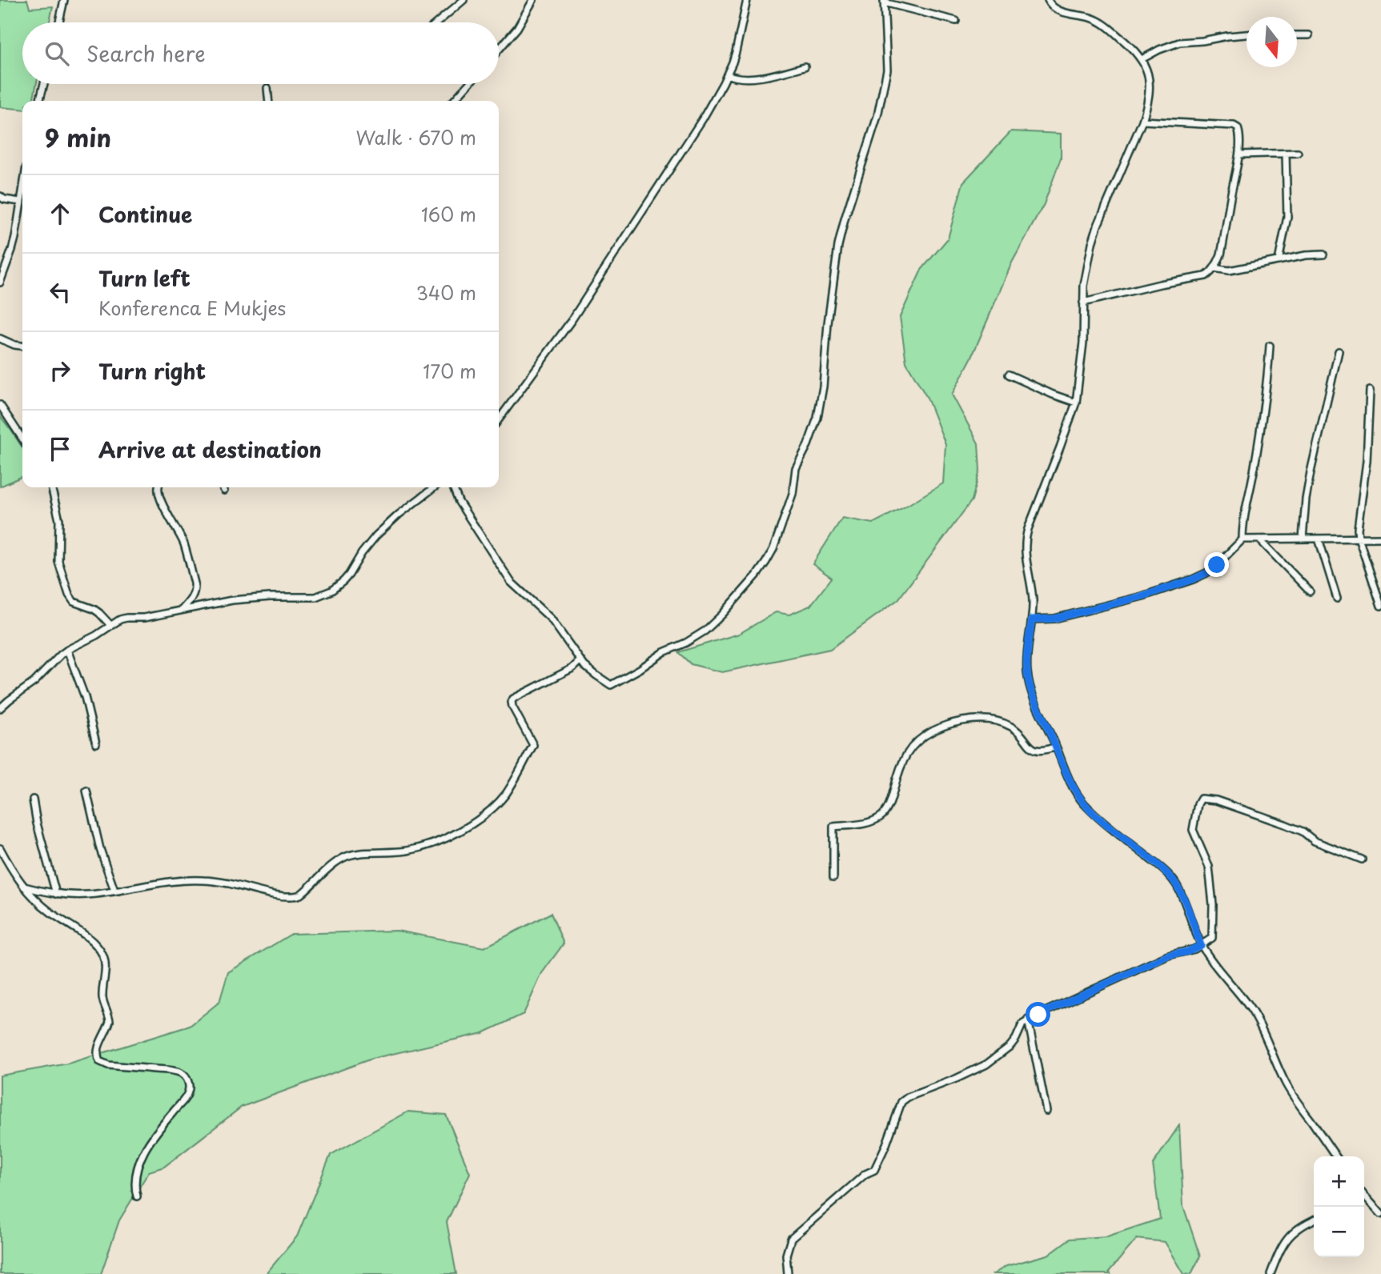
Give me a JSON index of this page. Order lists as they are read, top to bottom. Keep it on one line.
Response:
{"north":"bottom","page":{"search":"Search here","heading":["9 min","Walk · 670 m"],"list":[["Continue","160 m"],["Turn left","Konferenca E Mukjes","340 m"],["Turn right","170 m"],"Arrive at destination"],"map_buttons":["+","−"]}}
